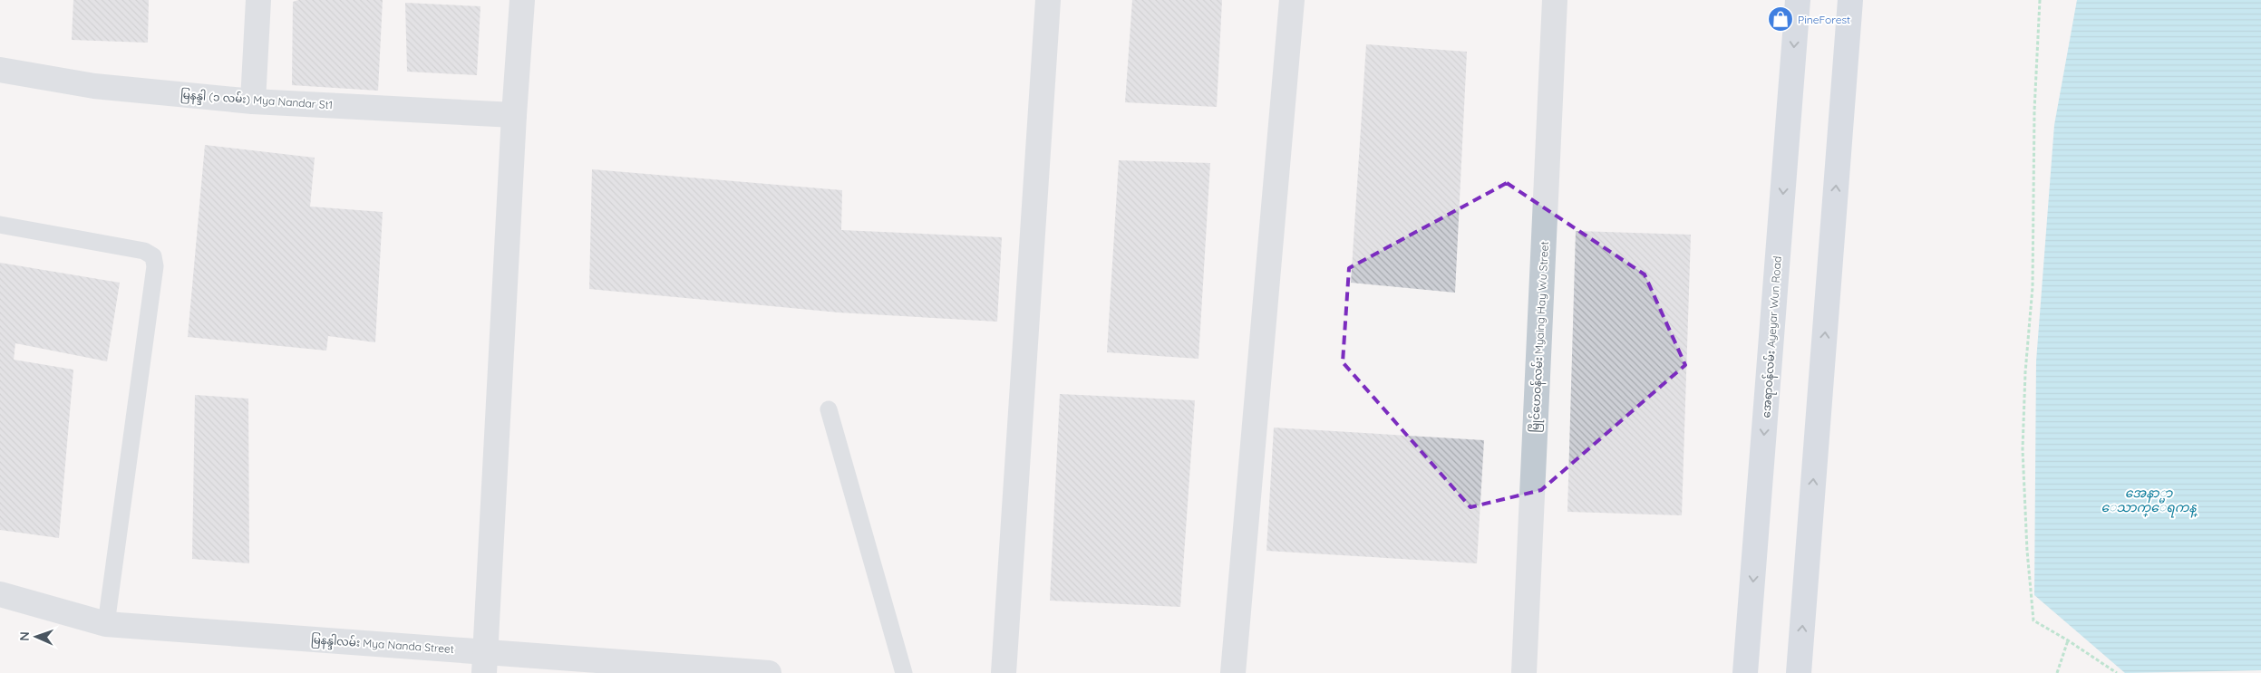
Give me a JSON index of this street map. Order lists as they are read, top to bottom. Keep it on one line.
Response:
{"streets":{"main road":["အေရာဝန်လမ်း Ayeyar Wun Road"],"street":["မြနန္ဒါ (၁ လမ်း) Mya Nandar St1","မြိုင်ဟေဝန်လမ်း Myaing Hay Wu Street","မြနန္ဒါလမ်း Mya Nanda Street"]},"water":["အေနာ္မာ ေသာက္ေရကန္"],"places":{"shop":["PineForest"]},"north":"left"}
